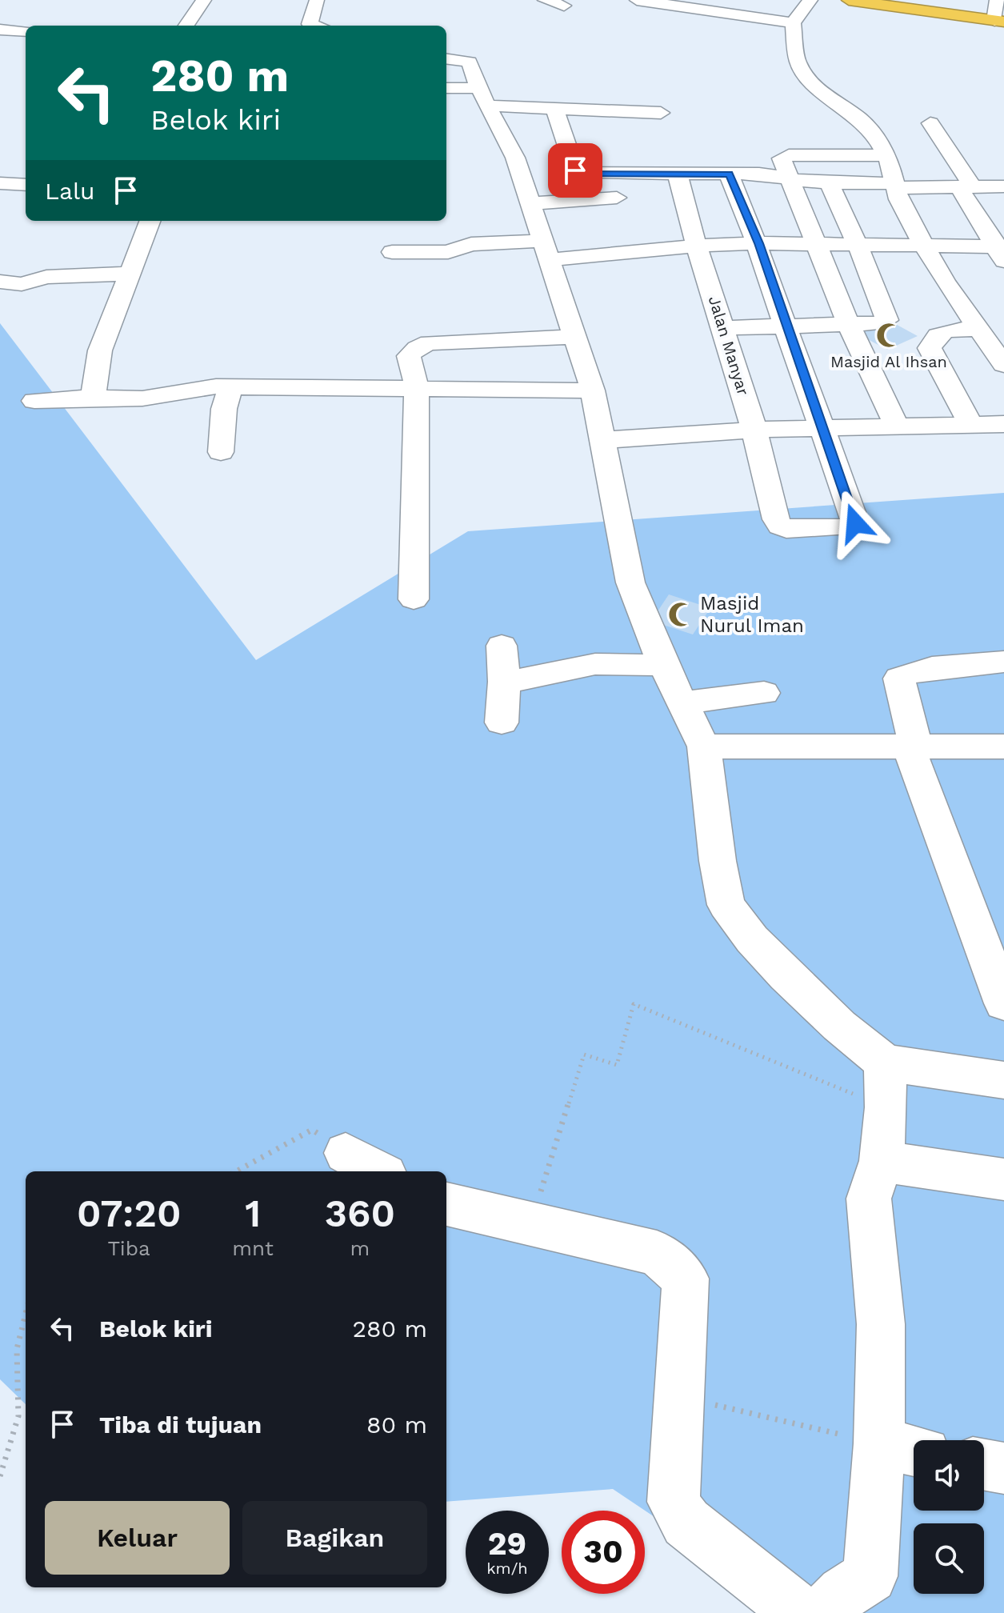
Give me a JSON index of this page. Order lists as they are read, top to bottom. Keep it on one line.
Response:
{"streets":{"street":["Jalan Manyar"]},"places":{"mosque":["Masjid Al Ihsan","Masjid Nurul Iman"]},"page":{"turn":["280 m","Belok kiri"],"then":"Lalu","eta":["07:20","Tiba","1","mnt","360","m"],"list":[{"name":"Belok kiri","value":"280 m"},{"name":"Tiba di tujuan","value":"80 m"}],"buttons":["Keluar","Bagikan"],"speed":"29 km/h","limit":"30"}}
